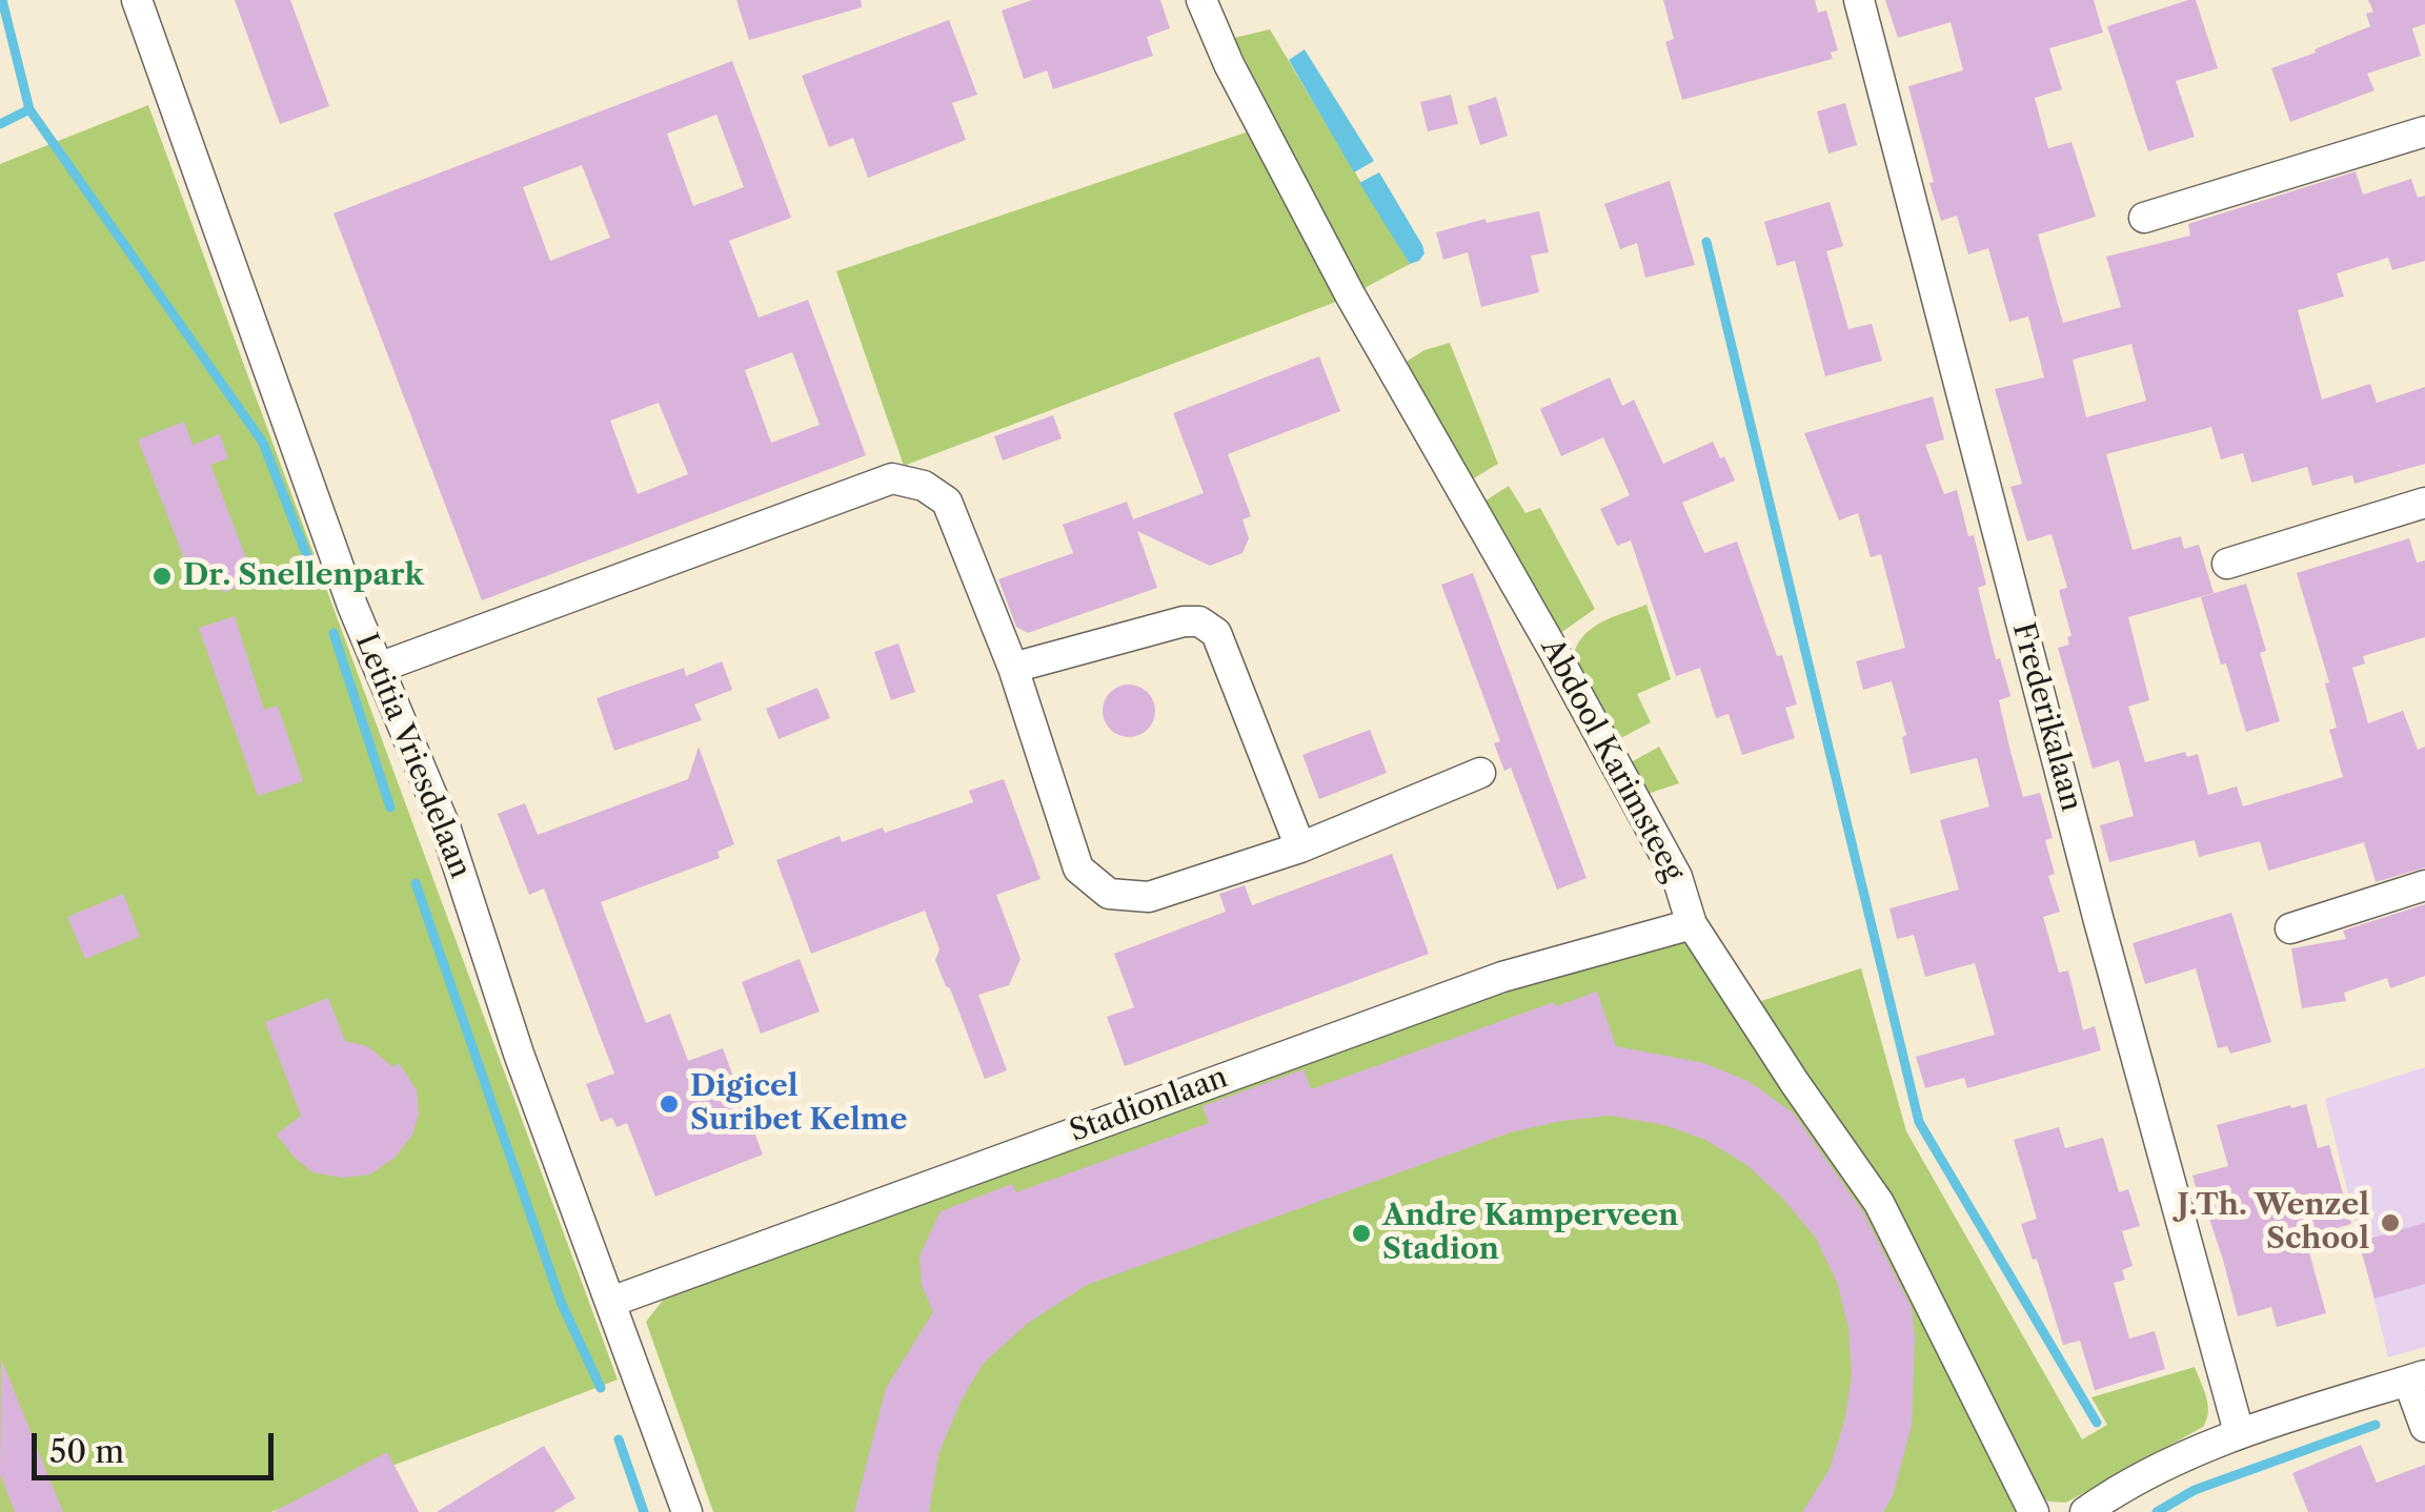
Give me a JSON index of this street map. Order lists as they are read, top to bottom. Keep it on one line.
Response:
{"streets":{"street":["Frederikalaan","Letitia Vriesdelaan","Abdool Karimsteeg","Stadionlaan"]},"crossings":[["Letitia Vriesdelaan","Stadionlaan"],["Abdool Karimsteeg","Stadionlaan"]],"places":["Dr. Snellenpark","Digicel Suribet Kelme","J.Th. Wenzel School","Andre Kamperveen Stadion"],"scale_bar":"50 m"}
